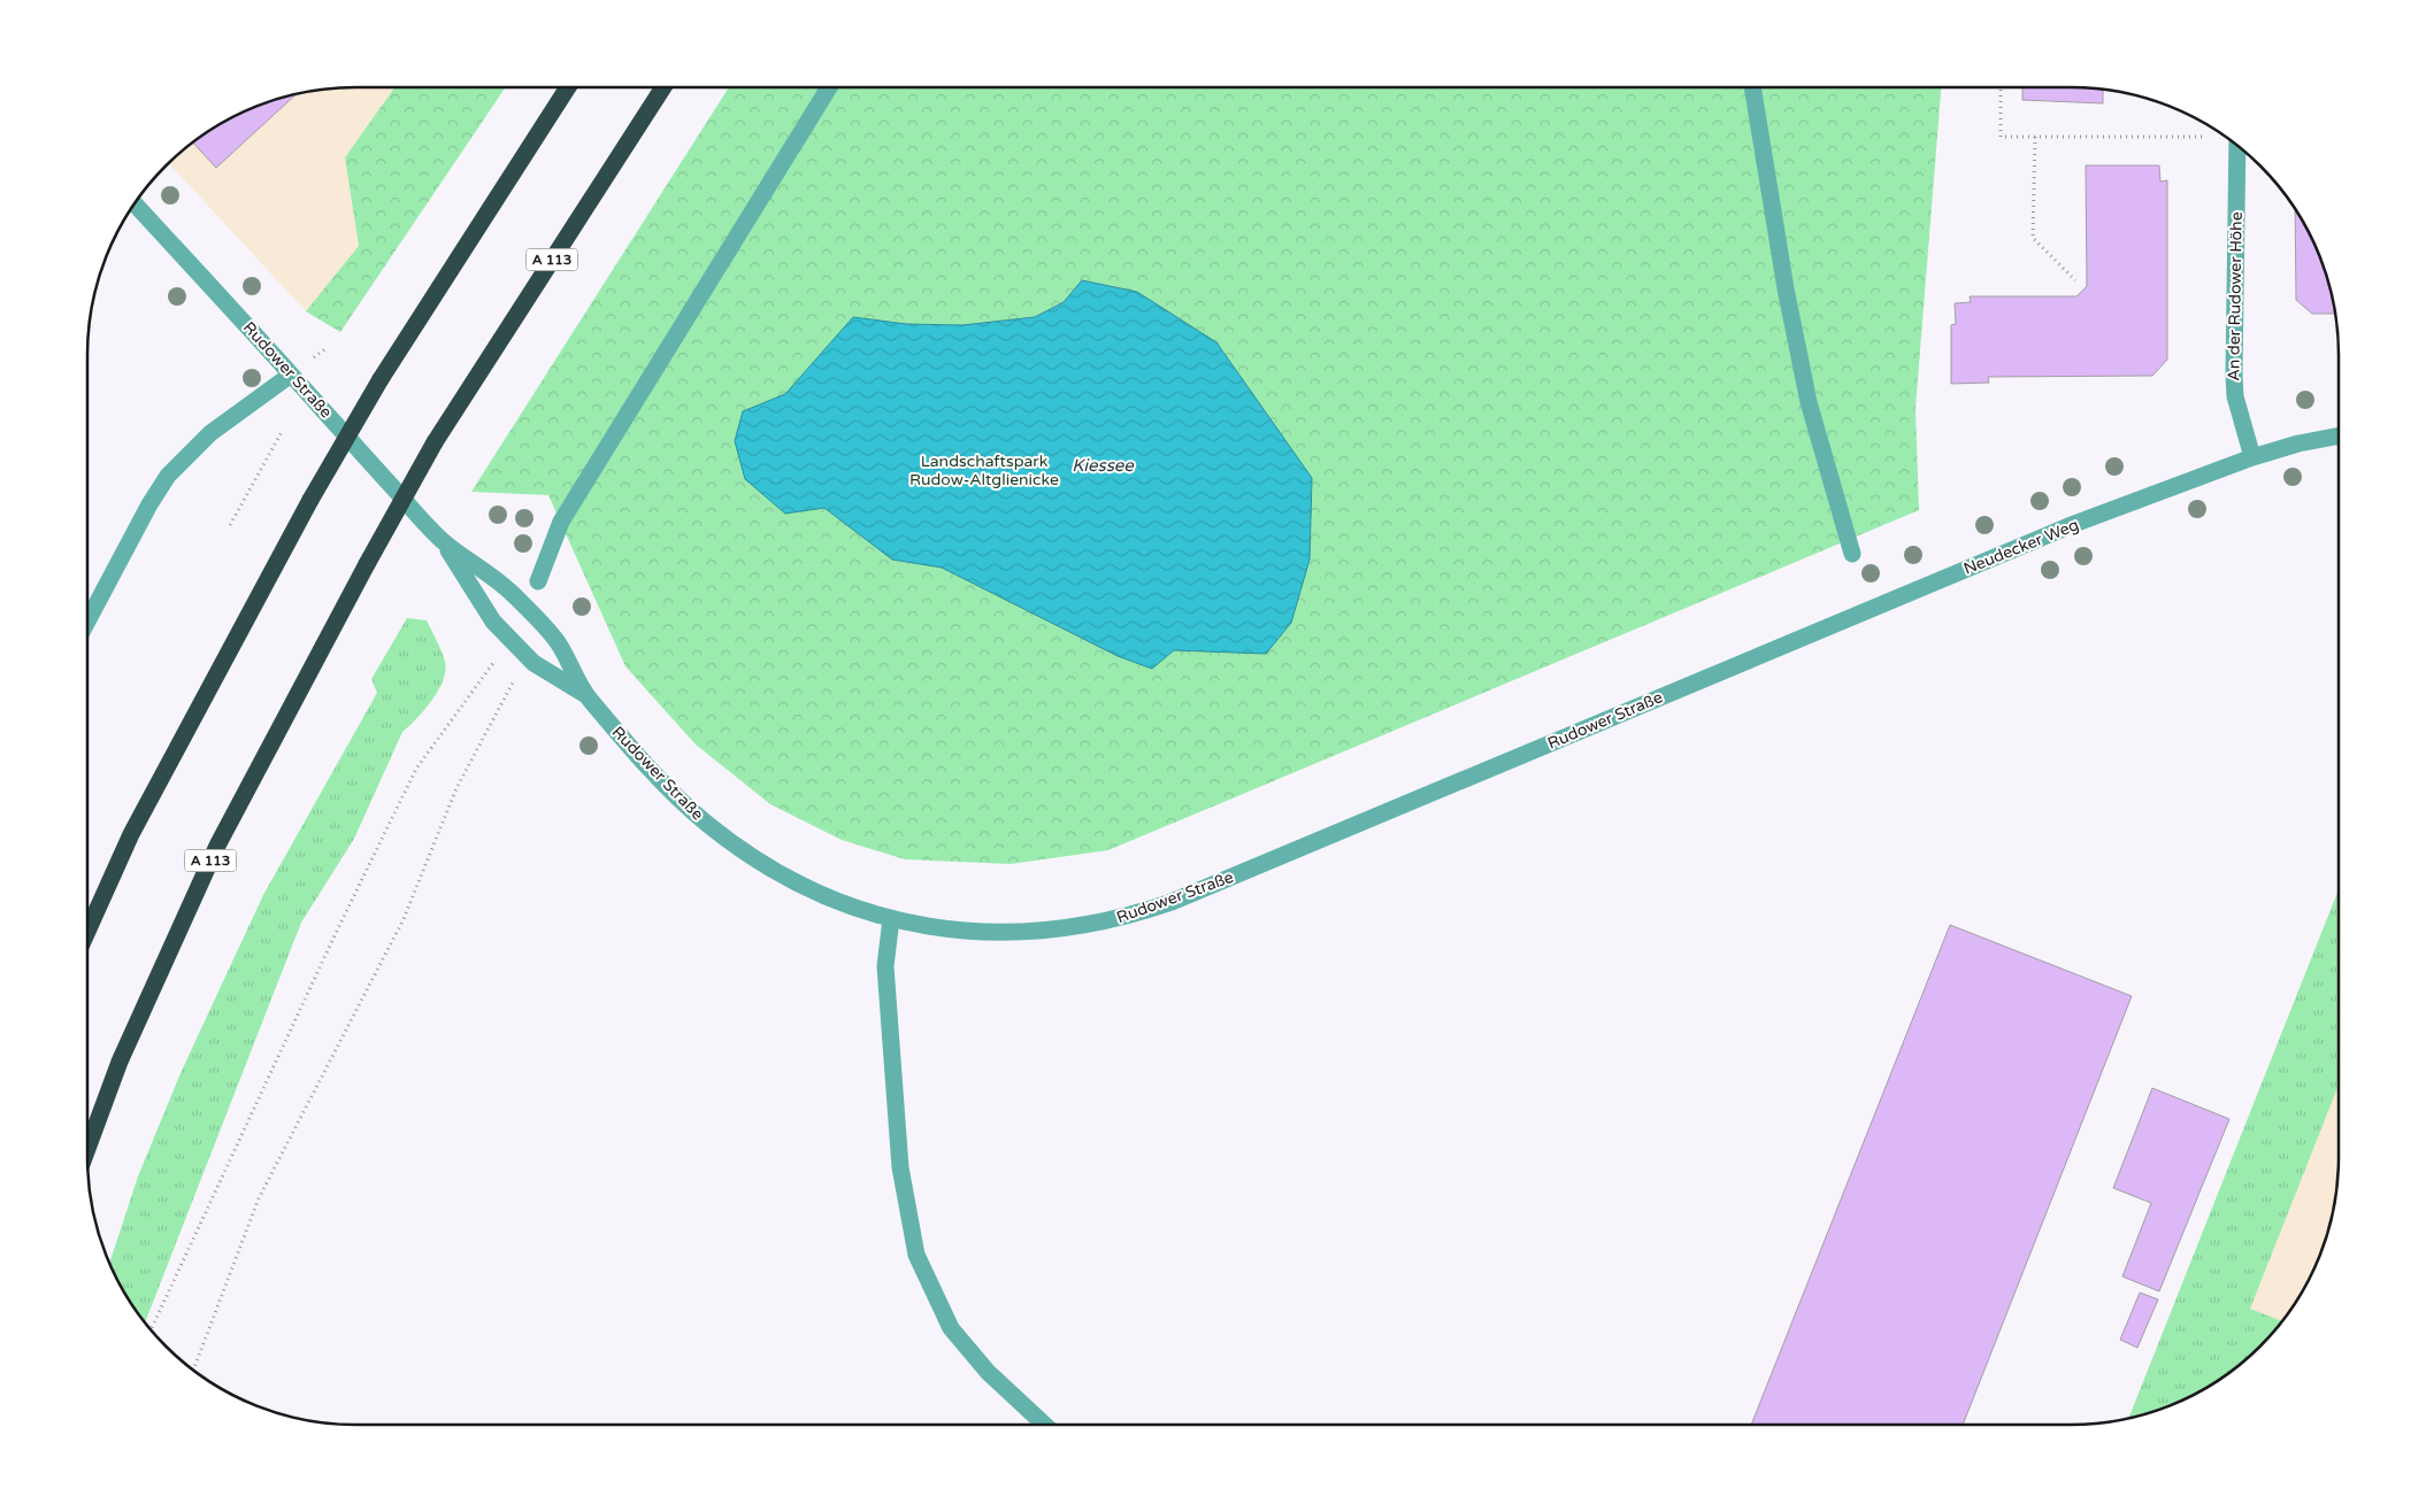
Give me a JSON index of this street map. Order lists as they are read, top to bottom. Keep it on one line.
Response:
{"streets":{"highway":["A 113"],"street":["An der Rudower Höhe","Rudower Straße","Neudecker Weg"]},"crossings":[["An der Rudower Höhe","Neudecker Weg"],["Rudower Straße","Neudecker Weg"]],"water":["Kiessee"],"parks":["Landschaftspark Rudow-Altglienicke"]}
